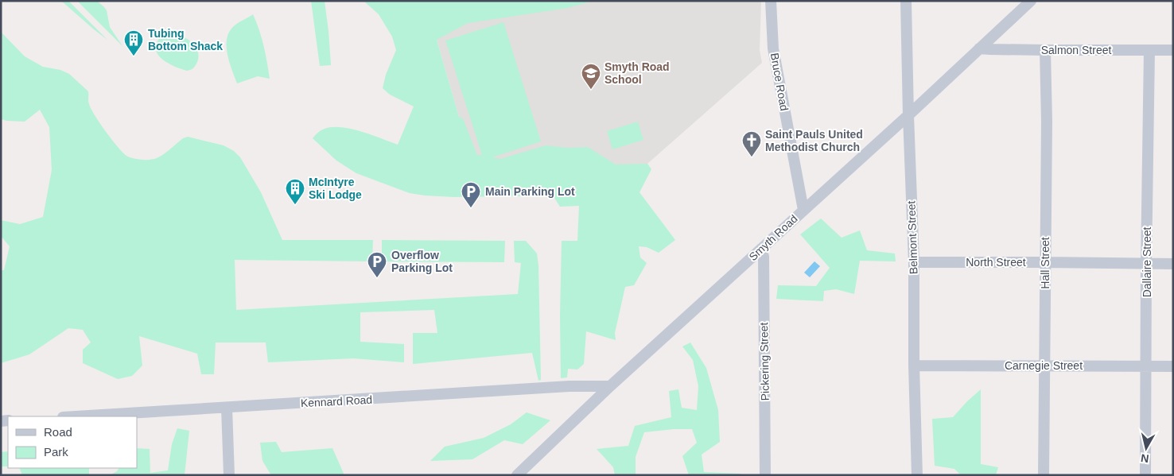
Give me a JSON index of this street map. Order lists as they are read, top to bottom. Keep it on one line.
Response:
{"streets":{"street":["Salmon Street","Bruce Road","Smyth Road","Belmont Street","North Street","Dallaire Street","Hall Street","Pickering Street","Carnegie Street","Kennard Road"]},"crossings":[["Salmon Street","Smyth Road"],["Salmon Street","Dallaire Street"],["Salmon Street","Hall Street"],["Bruce Road","Smyth Road"],["Smyth Road","Belmont Street"],["Smyth Road","Pickering Street"],["Smyth Road","Kennard Road"],["Belmont Street","North Street"],["Belmont Street","Carnegie Street"],["North Street","Dallaire Street"],["North Street","Hall Street"],["Dallaire Street","Carnegie Street"],["Hall Street","Carnegie Street"]],"places":{"building":["Tubing Bottom Shack","McIntyre Ski Lodge"],"school or university":["Smyth Road School"],"church":["Saint Pauls United Methodist Church"],"parking":["Main Parking Lot","Overflow Parking Lot"]},"legend":["Road","Park"],"north":"bottom"}
